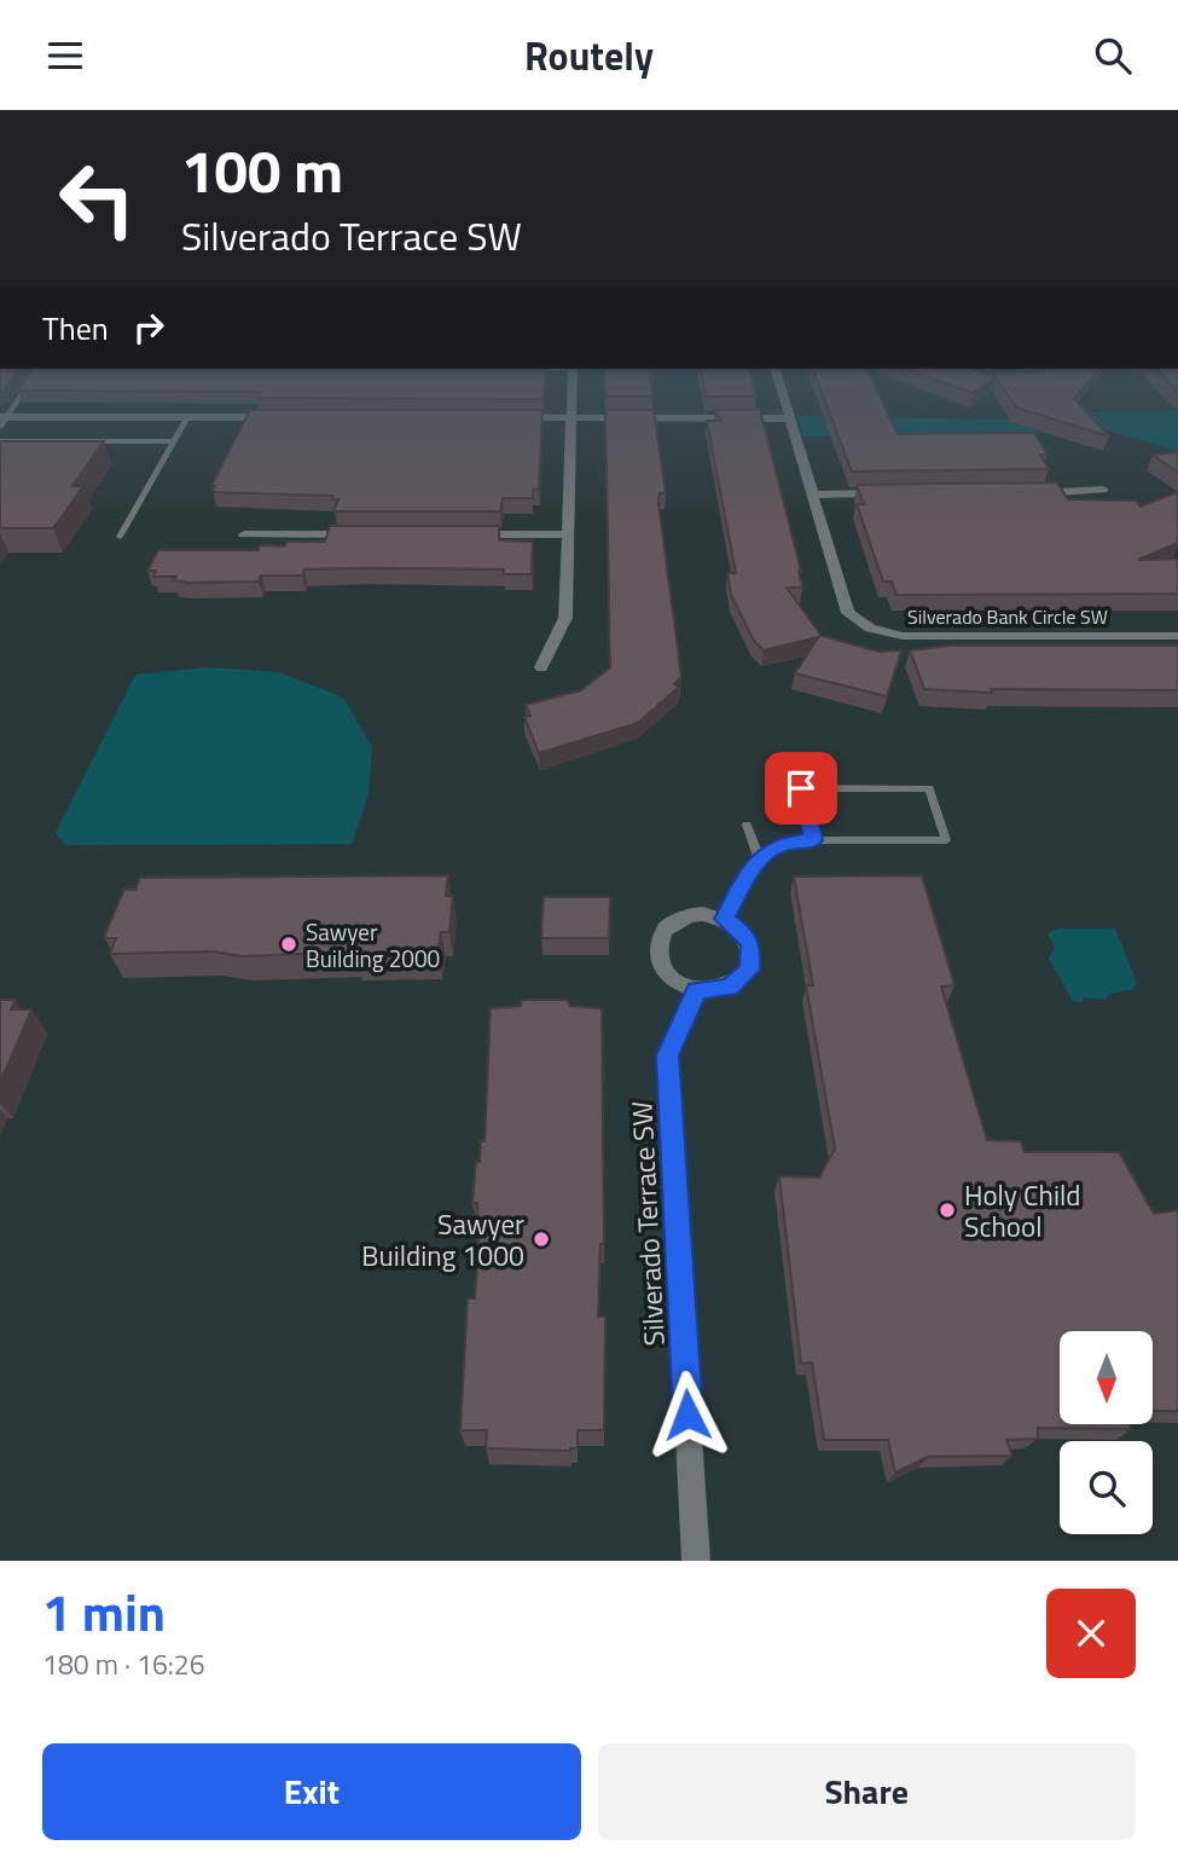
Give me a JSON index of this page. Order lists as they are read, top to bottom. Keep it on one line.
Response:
{"streets":{"street":["Silverado Bank Circle SW","Silverado Terrace SW"]},"places":["Sawyer Building 2000","Holy Child School","Sawyer Building 1000"],"north":"bottom","page":{"header":"Routely","turn":["100 m","Silverado Terrace SW"],"then":"Then","heading":["1 min","180 m · 16:26"],"buttons":["Exit","Share"]}}
